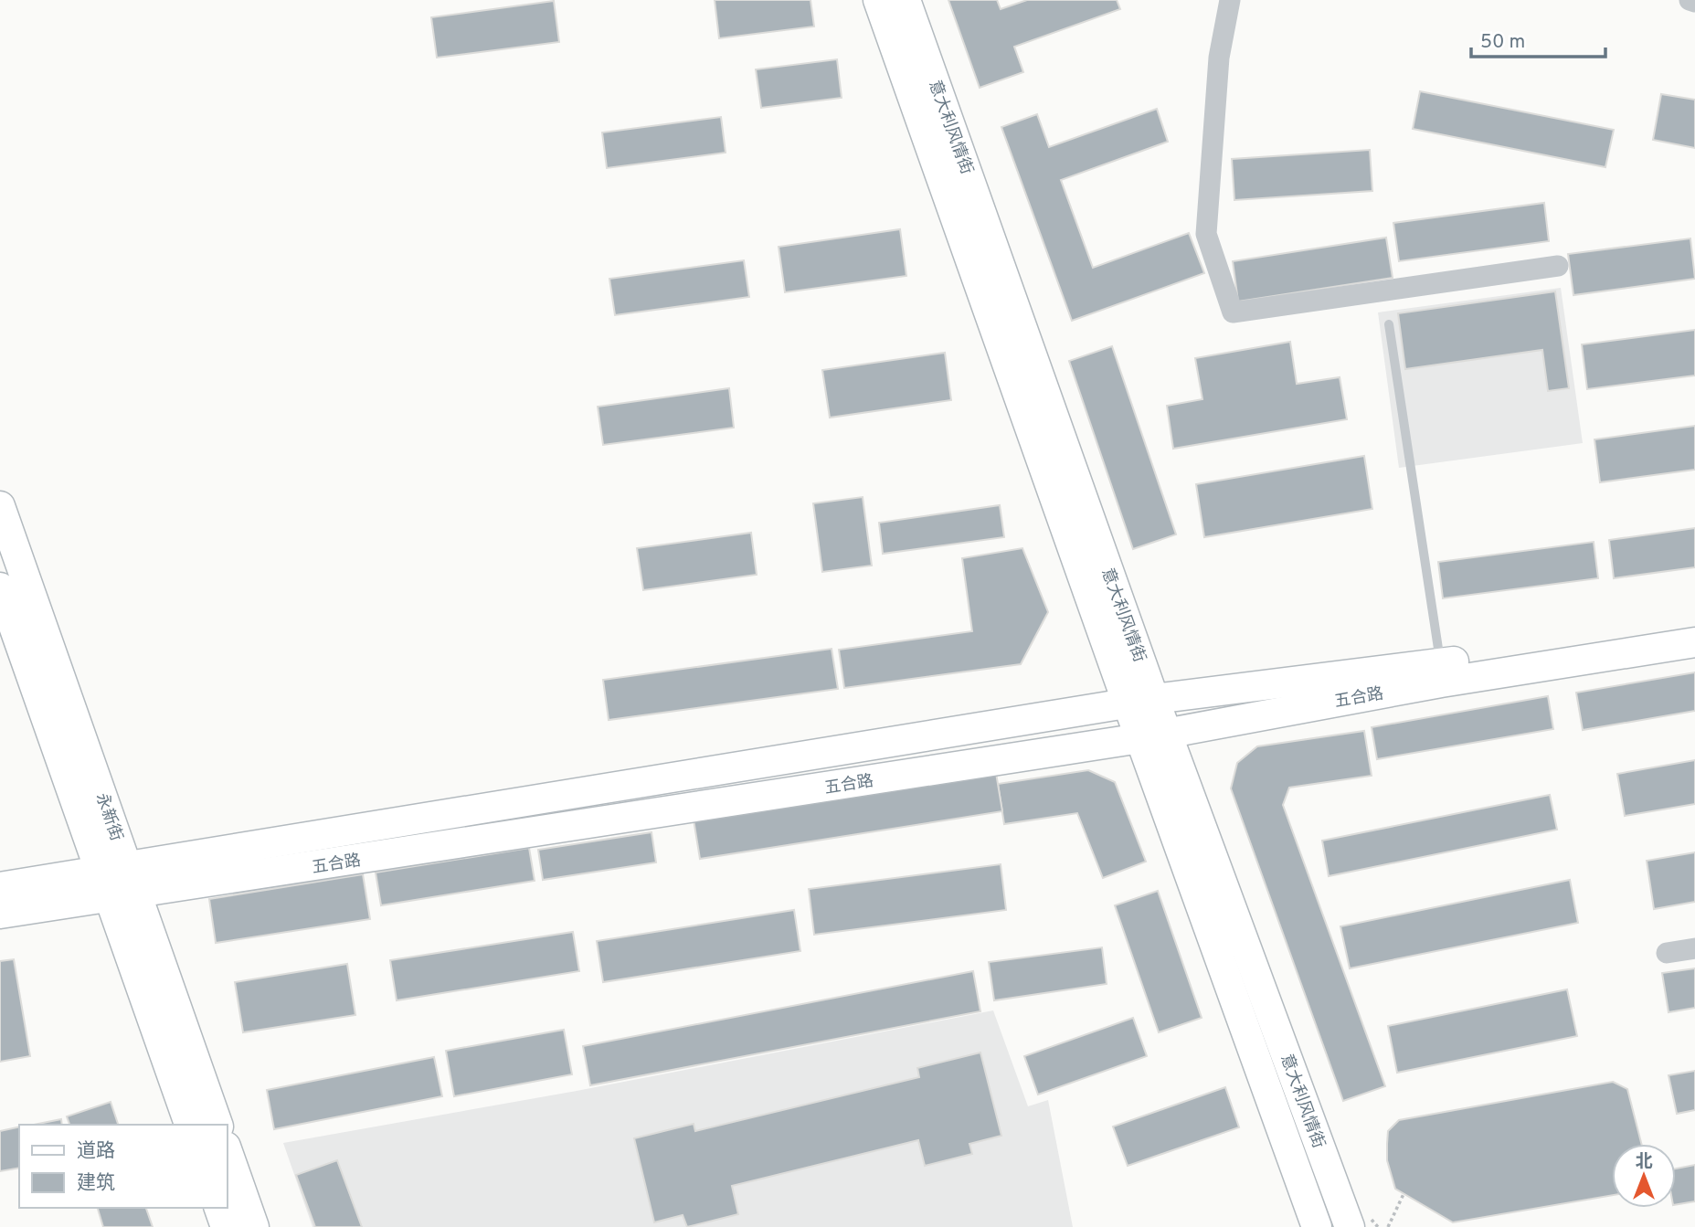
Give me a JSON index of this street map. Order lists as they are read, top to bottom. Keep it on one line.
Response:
{"streets":{"street":["意大利风情街","五合路","永新街"]},"crossings":[["意大利风情街","五合路"],["五合路","永新街"]],"legend":["道路","建筑"],"scale_bar":"50 m","north":"top"}
